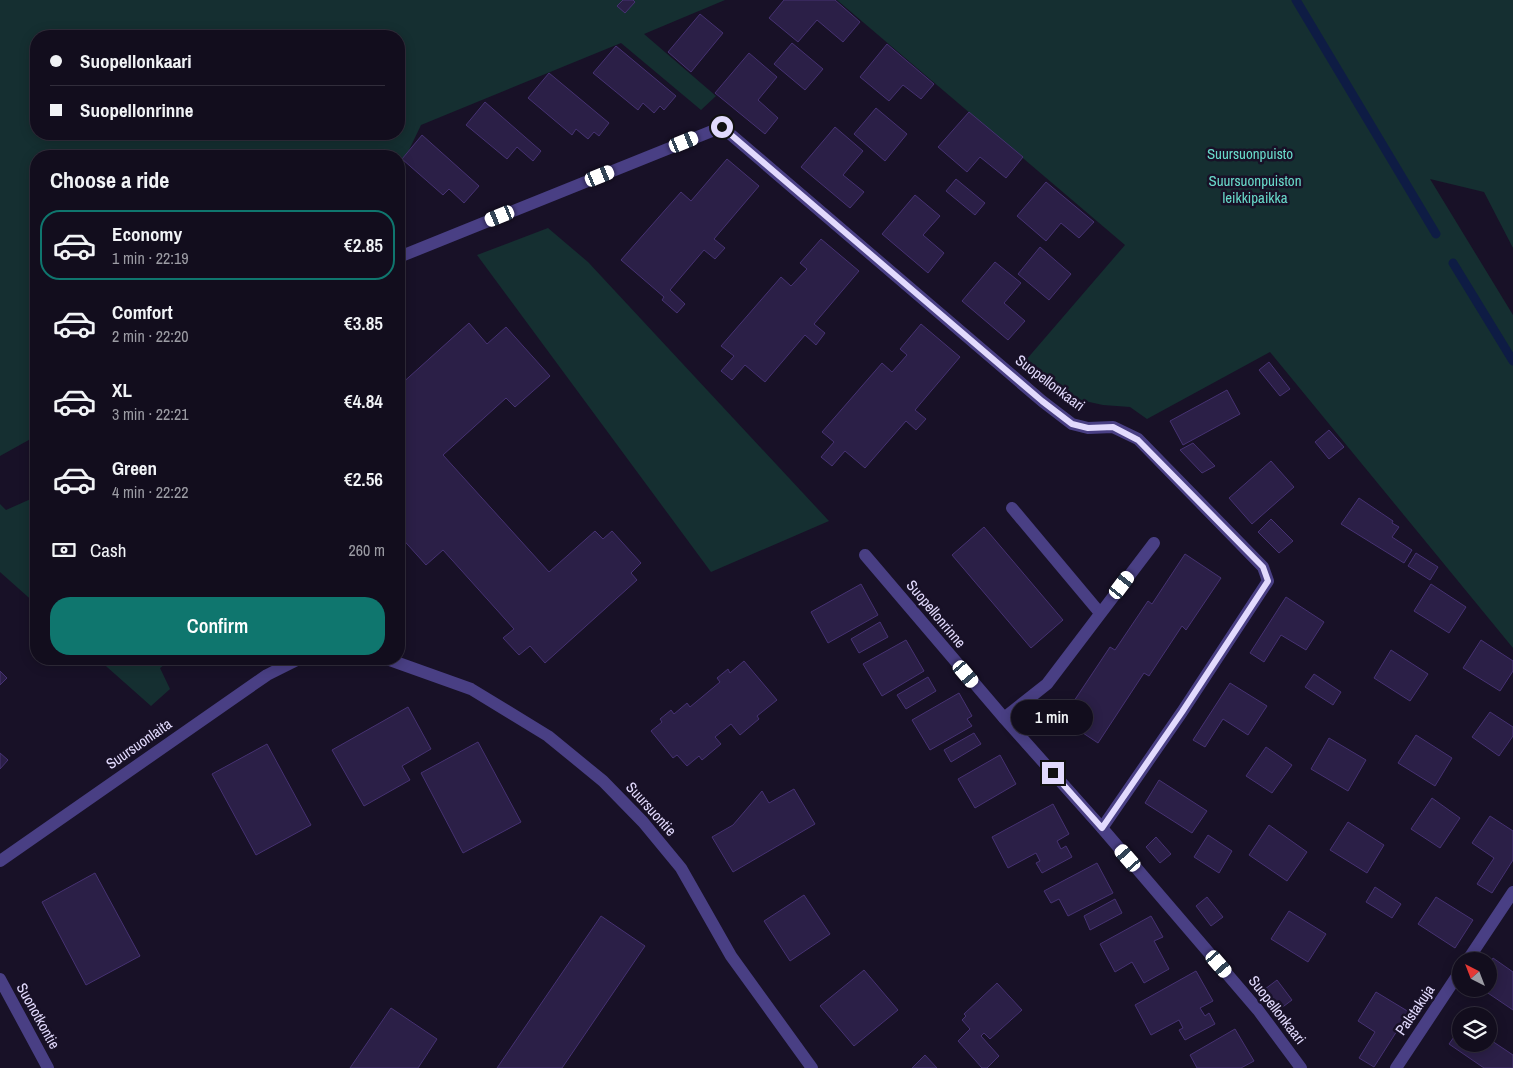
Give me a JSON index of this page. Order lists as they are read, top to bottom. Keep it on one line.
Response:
{"streets":{"street":["Suopellonkaari","Suopellonrinne","Suursuonlaita","Suursuontie","Palstakuja","Suonotkontie"]},"crossings":[["Suopellonkaari","Suopellonrinne"]],"parks":["Suursuonpuisto","Suursuonpuiston leikkipaikka"],"north":"top left","page":{"banner":["Suopellonkaari","Suopellonrinne"],"heading":"Choose a ride","list":[{"name":"Economy","note":"1 min · 22:19","value":"€2.85"},{"name":"Comfort","note":"2 min · 22:20","value":"€3.85"},{"name":"XL","note":"3 min · 22:21","value":"€4.84"},{"name":"Green","note":"4 min · 22:22","value":"€2.56"}],"pay":["Cash","260 m"],"buttons":"Confirm","bubble":"1 min"}}
